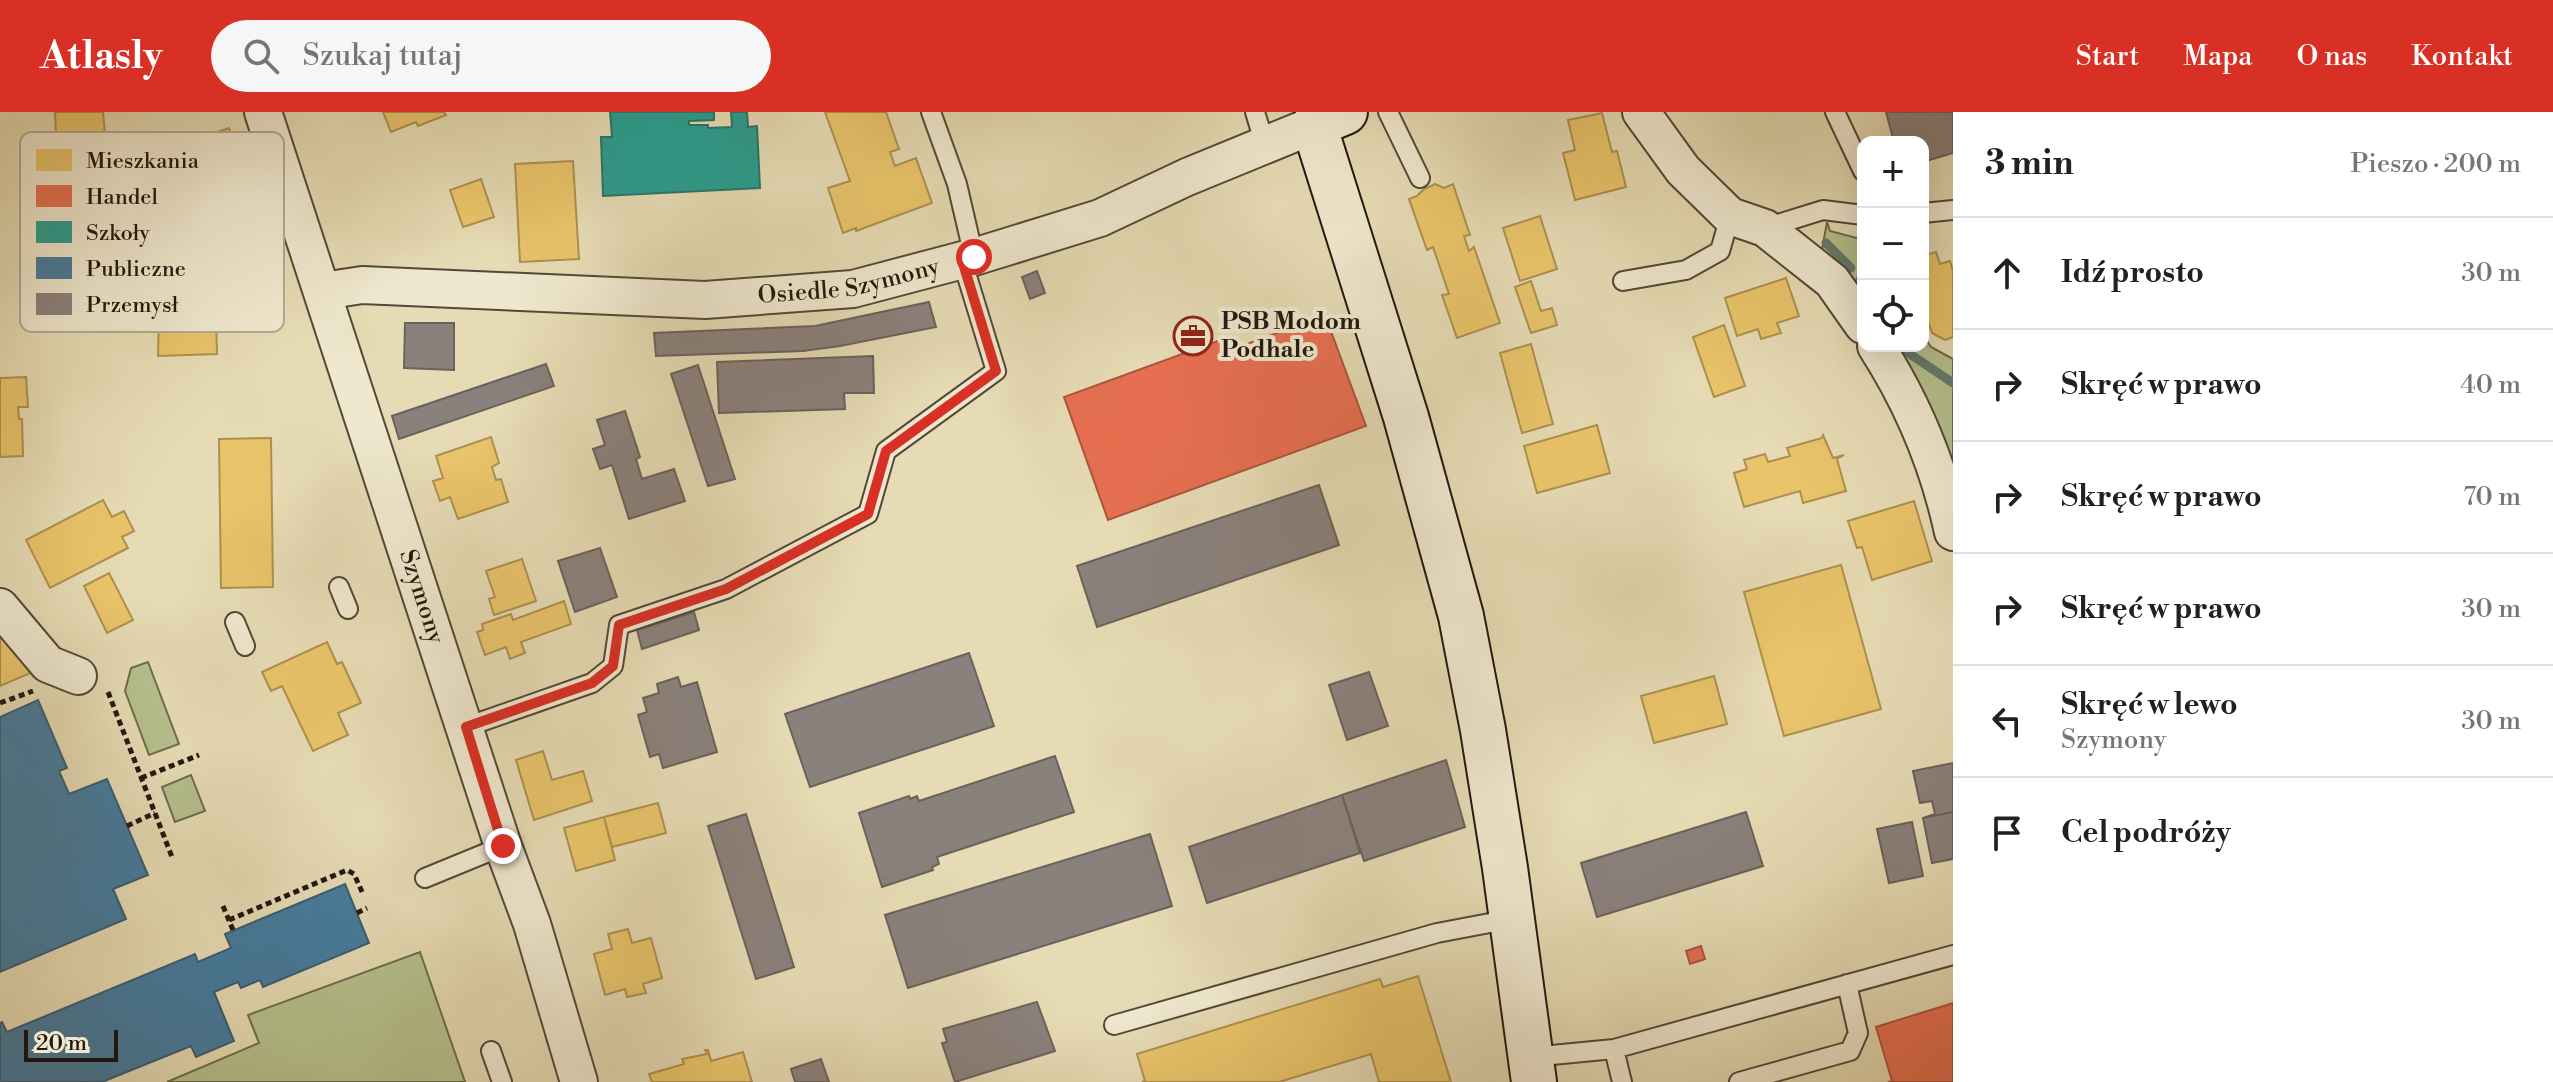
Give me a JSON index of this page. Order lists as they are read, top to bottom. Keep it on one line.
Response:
{"streets":{"street":["Osiedle Szymony","Szymony"]},"crossings":[["Osiedle Szymony","Szymony"]],"places":{"office":["PSB Modom Podhale"]},"legend":["Mieszkania","Handel","Szkoły","Publiczne","Przemysł"],"scale_bar":"20 m","page":{"header":"Atlasly","search":"Szukaj tutaj","nav":["Start","Mapa","O nas","Kontakt"],"heading":["3 min","Pieszo · 200 m"],"map_buttons":["+","−"],"list":[["Idź prosto","30 m"],["Skręć w prawo","40 m"],["Skręć w prawo","70 m"],["Skręć w prawo","30 m"],["Skręć w lewo","Szymony","30 m"],"Cel podróży"],"scale":"20 m"}}
